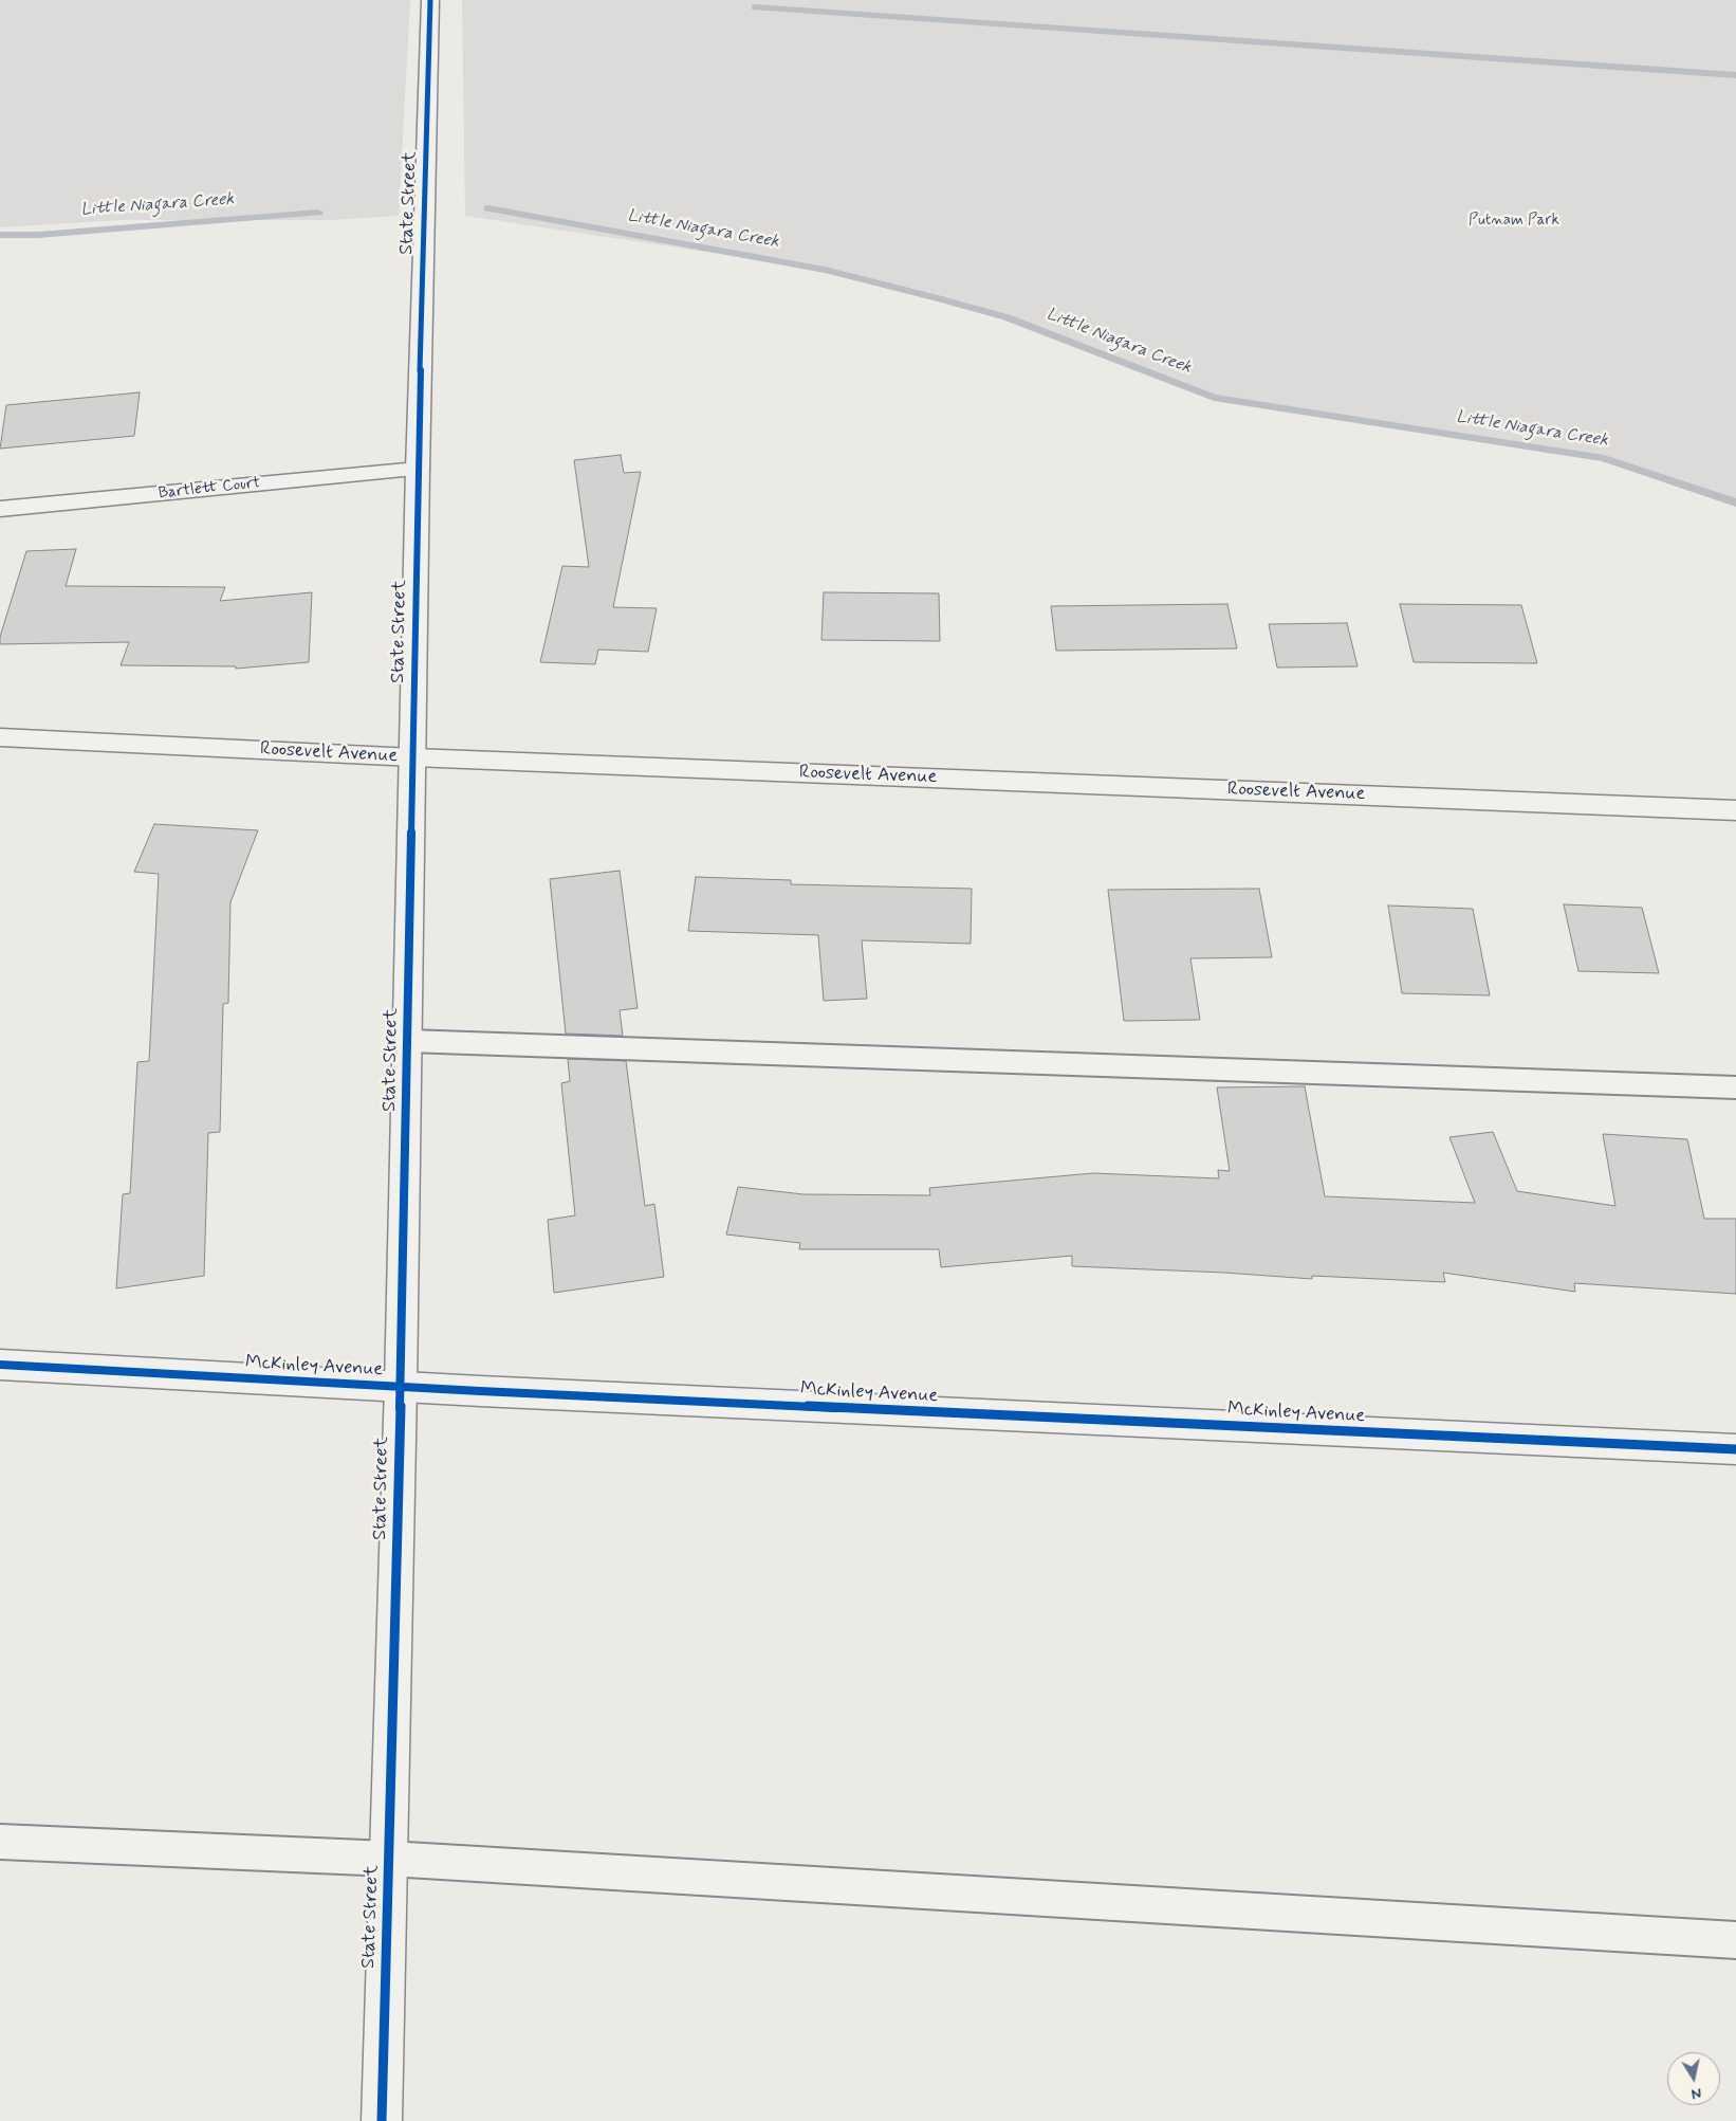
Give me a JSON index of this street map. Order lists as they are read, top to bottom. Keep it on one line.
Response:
{"streets":{"street":["State Street","Bartlett Court","Roosevelt Avenue","McKinley Avenue"]},"crossings":[["State Street","Bartlett Court"],["State Street","Roosevelt Avenue"],["State Street","McKinley Avenue"]],"water":["Little Niagara Creek"],"parks":["Putnam Park"],"north":"bottom"}
